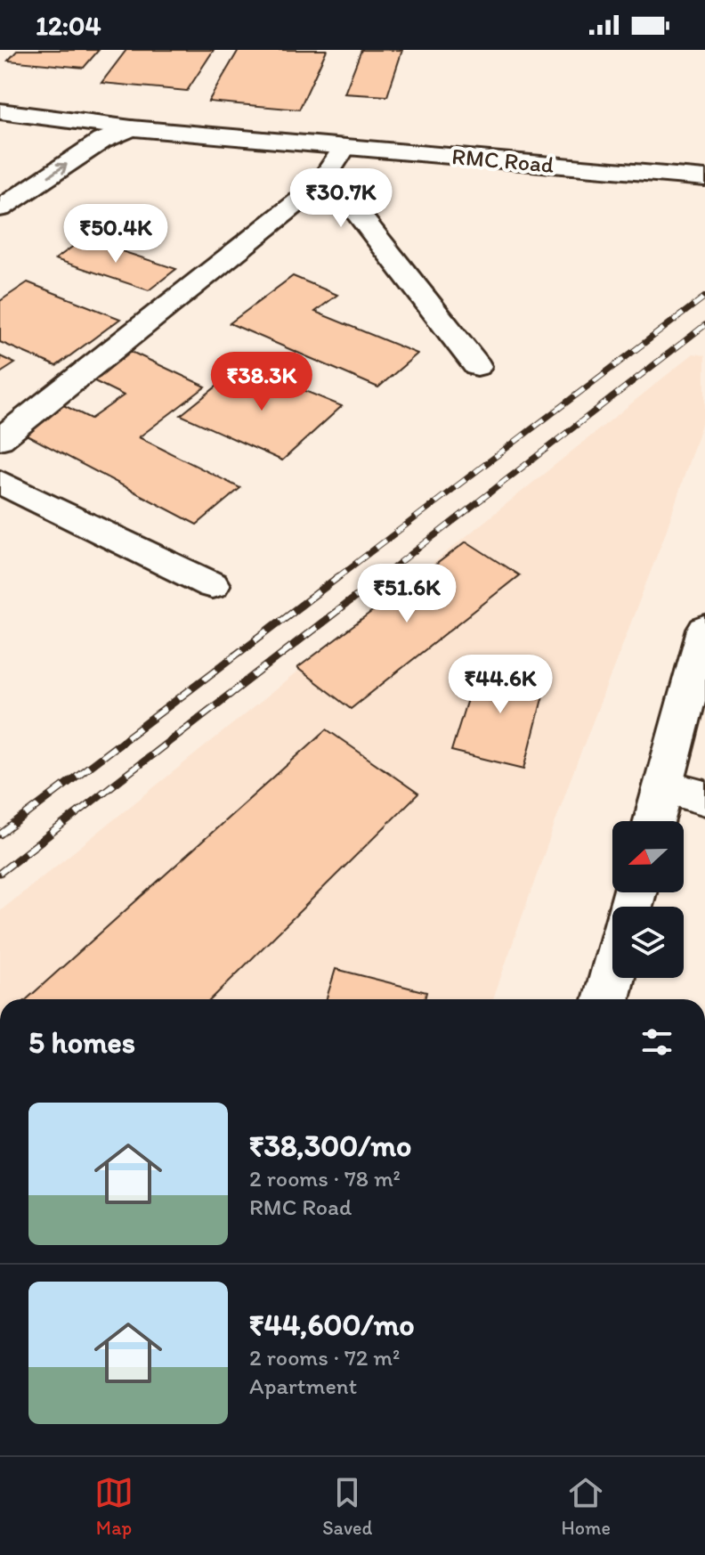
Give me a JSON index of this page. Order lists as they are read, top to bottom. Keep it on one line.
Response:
{"streets":{"street":["RMC Road"]},"north":"left","page":{"status":"12:04","price":["₹30.7K","₹50.4K","₹38.3K","₹51.6K","₹44.6K"],"heading":"5 homes","list":[{"name":"₹38,300/mo","note":"2 rooms · 78 m² · RMC Road"},{"name":"₹44,600/mo","note":"2 rooms · 72 m² · Apartment"}],"tabs":["Map","Saved","Home"]}}
